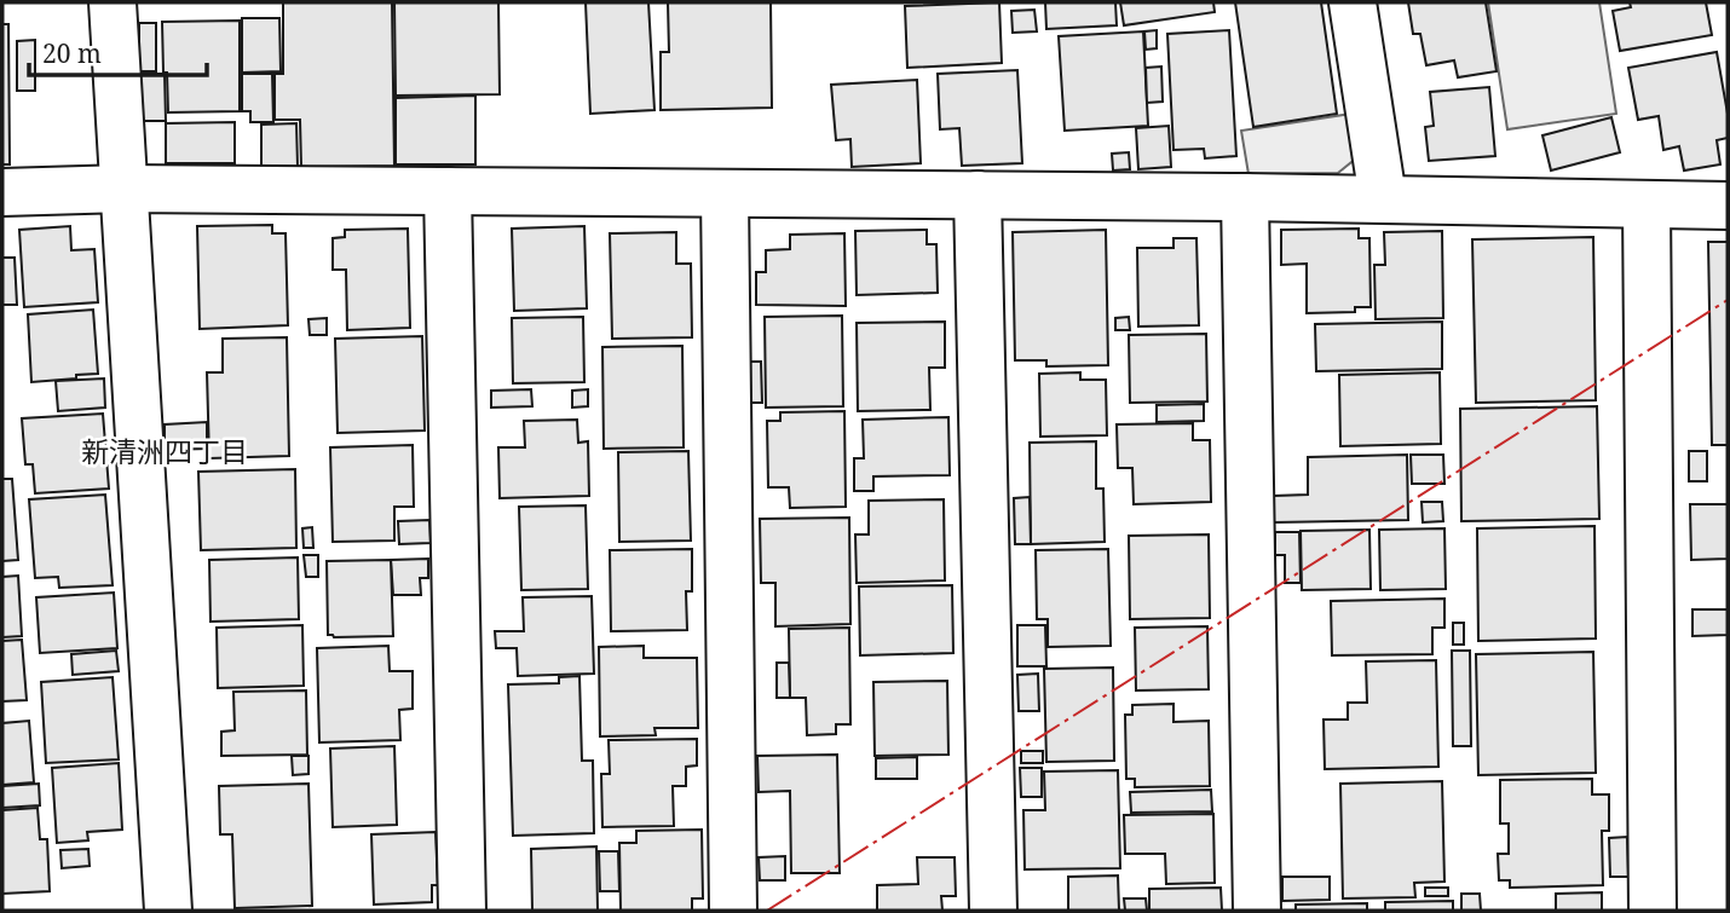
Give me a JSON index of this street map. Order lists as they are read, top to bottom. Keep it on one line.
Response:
{"districts":["新清洲四丁目"],"scale_bar":"20 m"}
